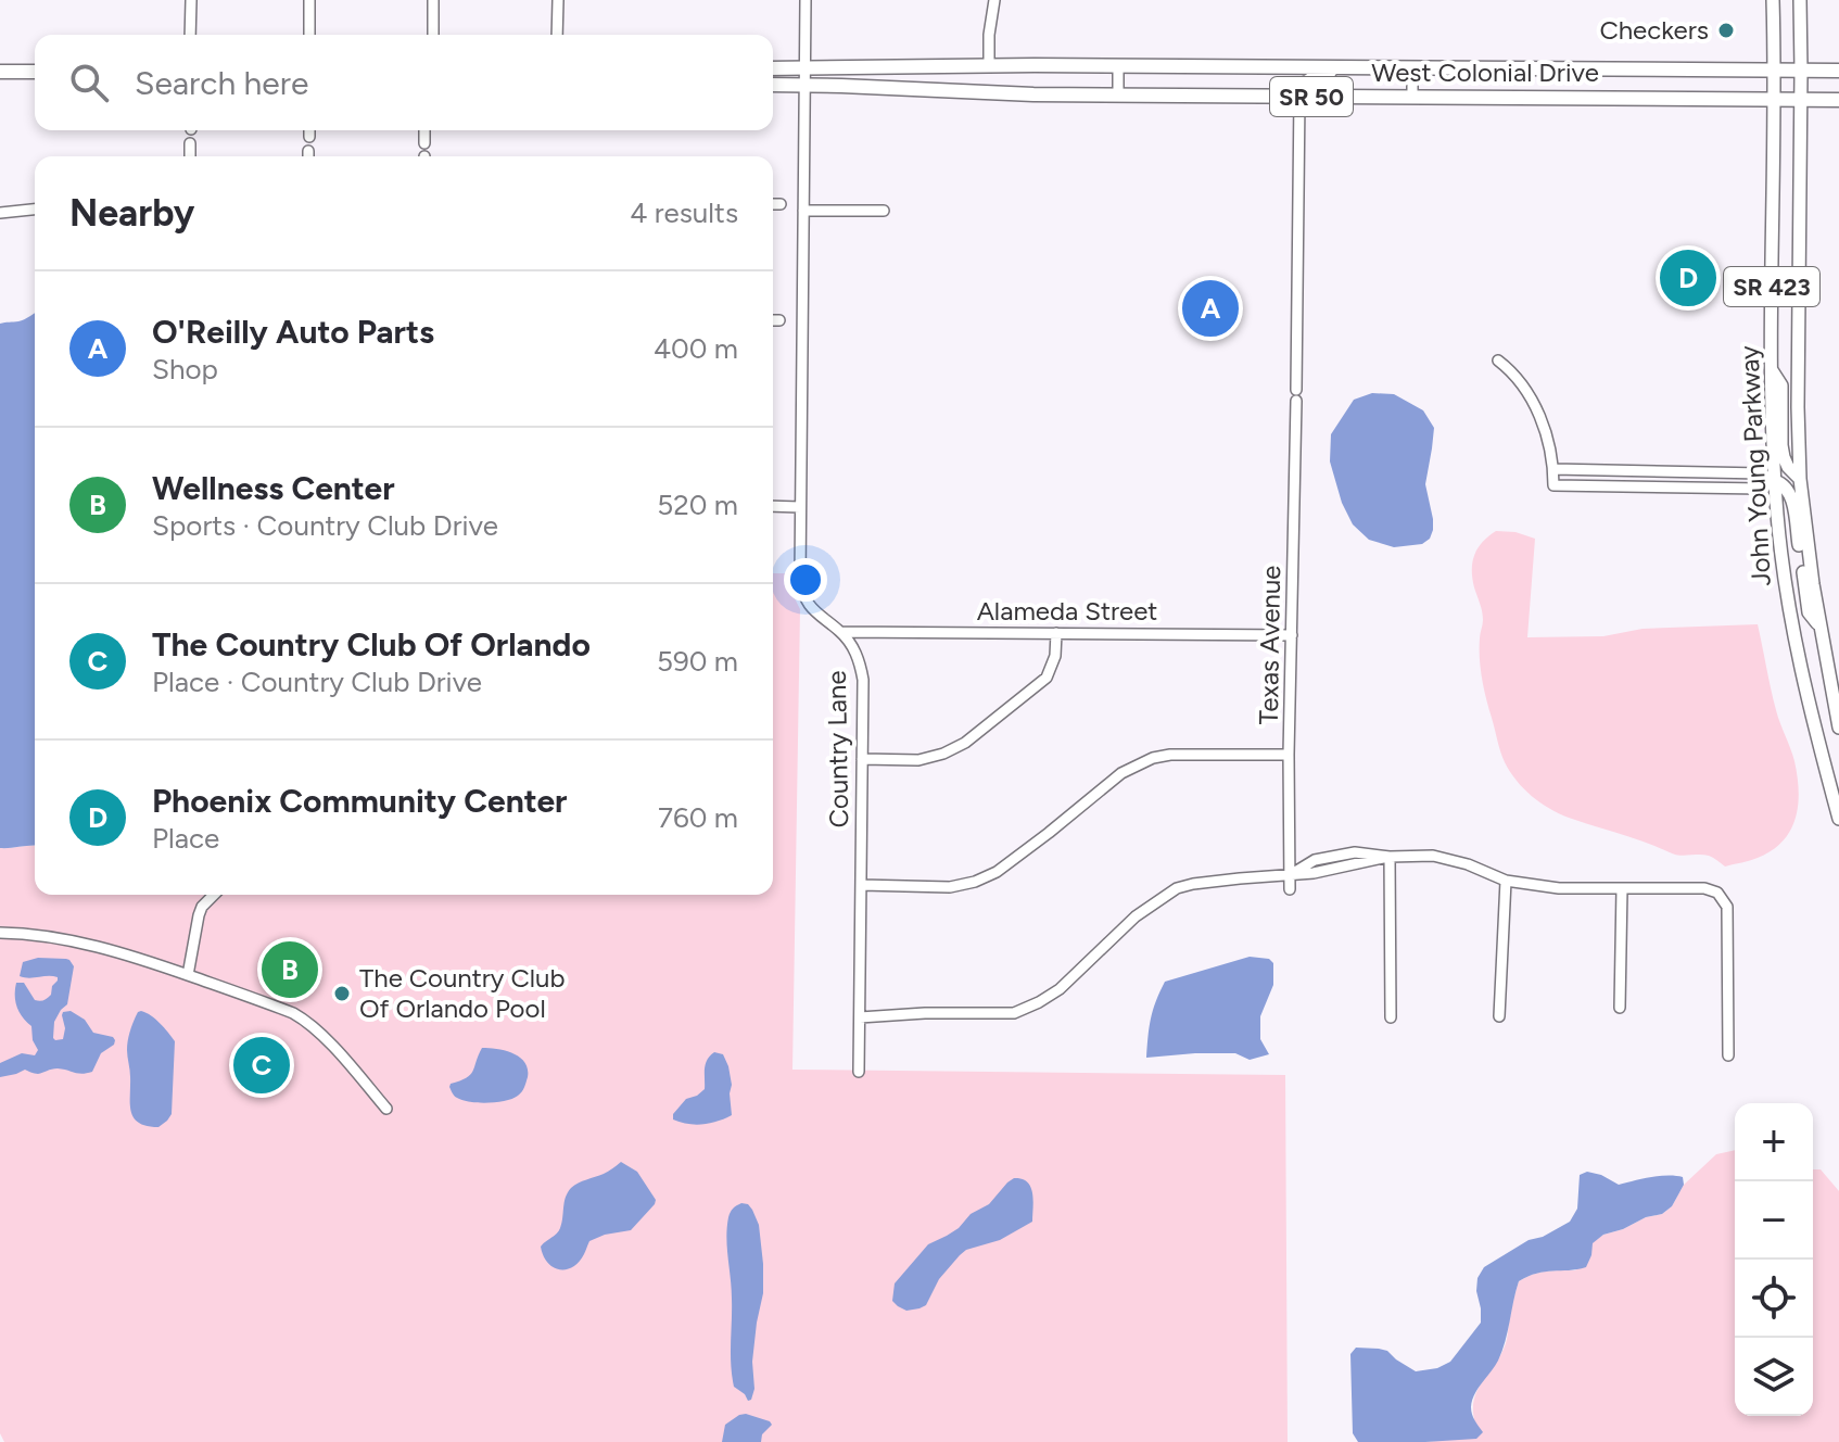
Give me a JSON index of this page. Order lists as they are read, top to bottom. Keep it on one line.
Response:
{"streets":{"highway":["West Colonial Drive","SR 50"],"main road":["SR 423","John Young Parkway"],"street":["Alameda Street","Texas Avenue","Country Lane"]},"crossings":[["West Colonial Drive","John Young Parkway"],["West Colonial Drive","Texas Avenue"],["West Colonial Drive","Country Lane"],["Alameda Street","Texas Avenue"],["Alameda Street","Country Lane"]],"places":["Checkers","The Country Club Of Orlando Pool"],"page":{"search":"Search here","heading":["Nearby","4 results"],"pins":["D","A","B","C"],"list":[{"mark":"A","name":"O'Reilly Auto Parts","note":"Shop","value":"400 m"},{"mark":"B","name":"Wellness Center","note":"Sports · Country Club Drive","value":"520 m"},{"mark":"C","name":"The Country Club Of Orlando","note":"Place · Country Club Drive","value":"590 m"},{"mark":"D","name":"Phoenix Community Center","note":"Place","value":"760 m"}],"map_buttons":["+","−"]}}
